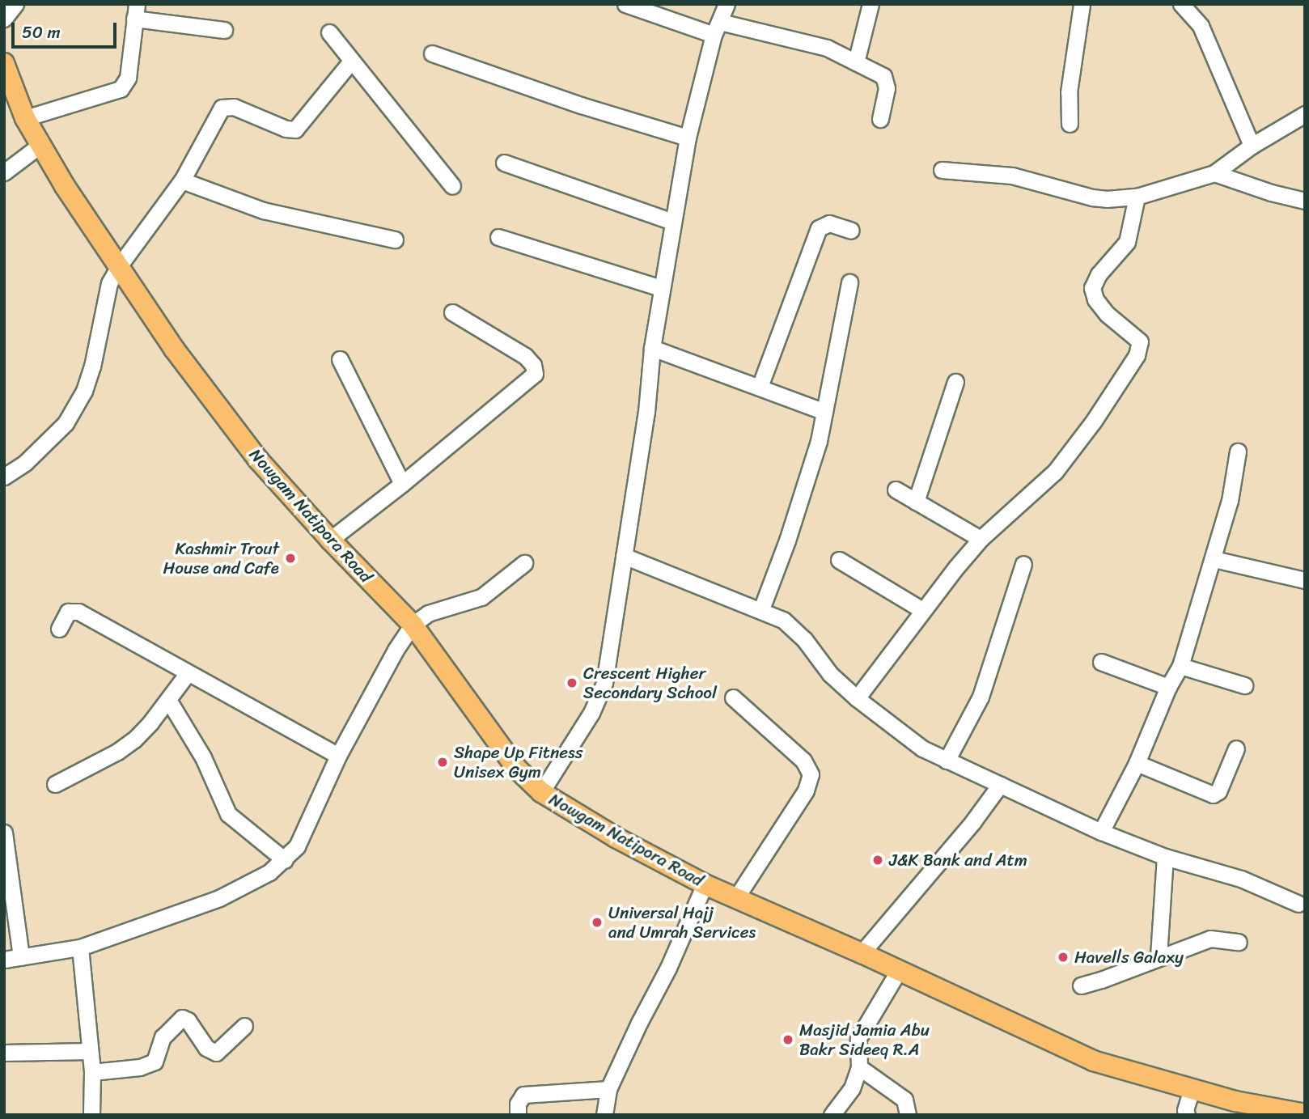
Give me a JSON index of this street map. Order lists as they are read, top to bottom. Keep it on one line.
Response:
{"streets":{"main road":["Nowgam Natipora Road"]},"places":["Kashmir Trout House and Cafe","Crescent Higher Secondary School","Shape Up Fitness Unisex Gym","J&K Bank and Atm","Universal Hajj and Umrah Services","Havells Galaxy","Masjid Jamia Abu Bakr Sideeq R.A"],"scale_bar":"50 m"}
